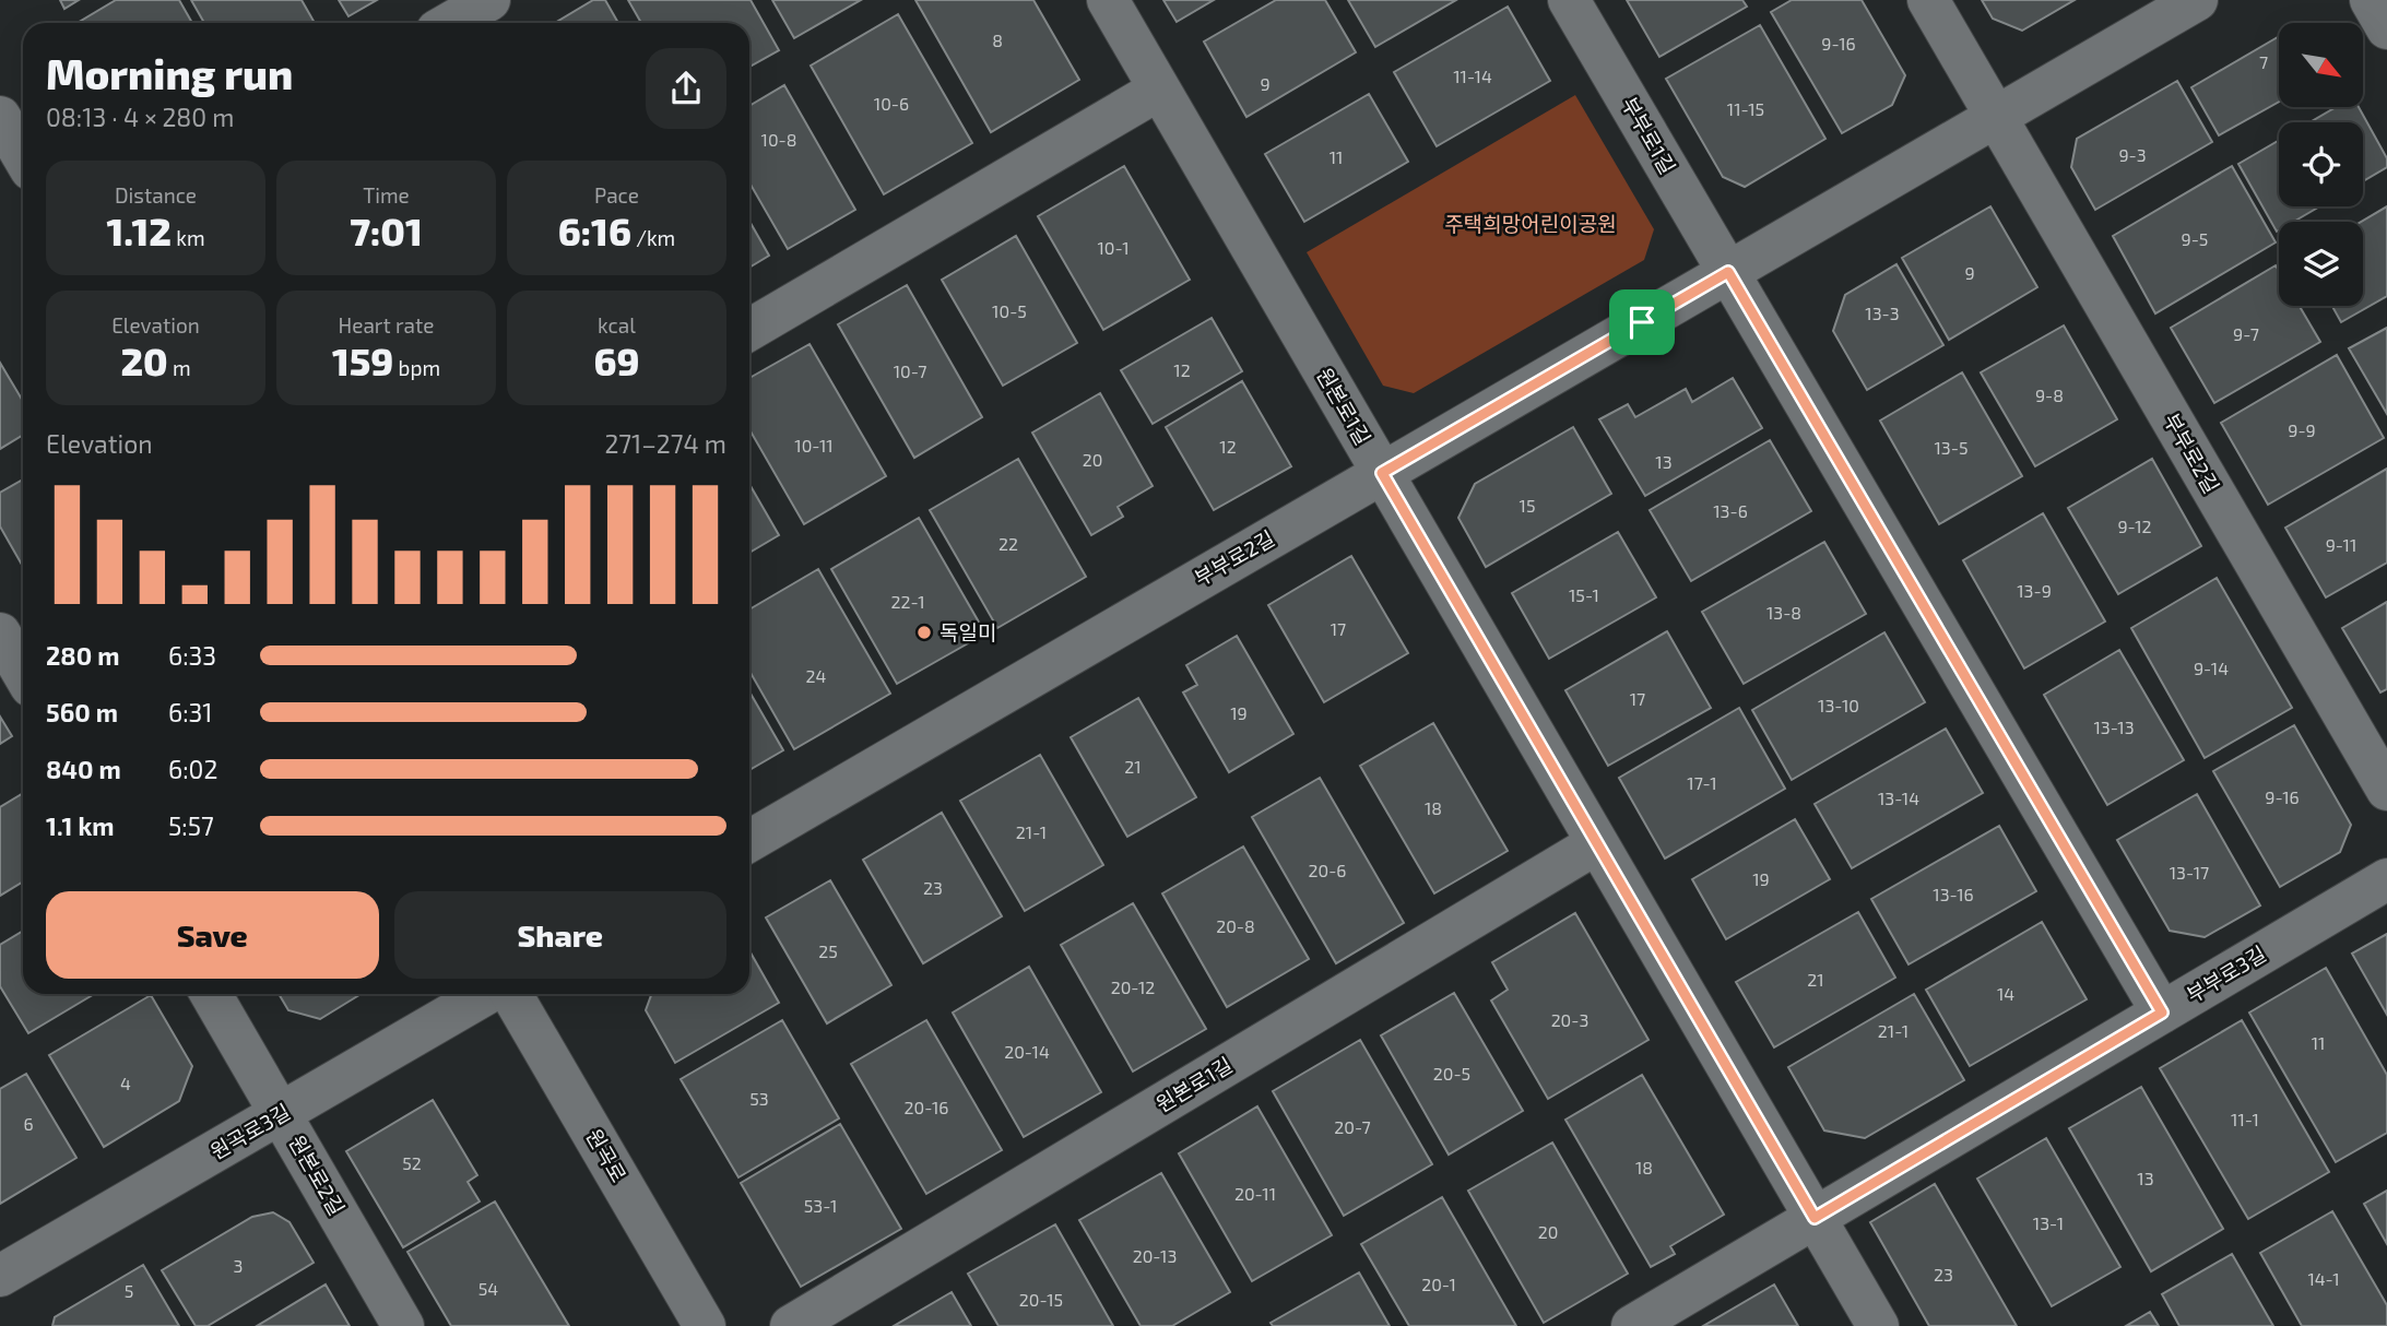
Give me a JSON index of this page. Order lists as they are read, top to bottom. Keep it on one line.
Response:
{"streets":{"street":["부부로1길","원본로1길","부부로2길","부부로3길","원곡로3길","원곡로","원본로2길"]},"crossings":[["부부로1길","부부로2길"],["원본로1길","부부로2길"],["원본로1길","부부로3길"],["원곡로3길","원본로2길"]],"parks":["주택희망어린이공원"],"places":["독일미"],"house_numbers":["8","9-16","7","11-14","9","10-6","11-15","10-8","9-3","11","9-5","10-1","9","10-5","13-3","9-7","12","10-7","9-8","9-9","10-11","12","13-5","20","13","15","13-6","9-12","22","9-11","13-9","15-1","22-1","13-8","17","9-14","24","17","13-10","19","13-13","21","17-1","9-16","13-14","18","21-1","20-6","13-17","19","23","13-16","20-8","25","21","20-12","14","20-3","21-1","11","20-14","20-5","4","53","20-16","11-1","6","20-7","52","18","13","20-11","53-1","13-1","20","20-13","3","23","14-1","20-1","54","5","20-15"],"north":"bottom right","page":{"heading":["Morning run","08:13 · 4 × 280 m"],"stats":[["Distance","1.12 km"],["Time","7:01"],["Pace","6:16 /km"],["Elevation","20 m"],["Heart rate","159 bpm"],["kcal","69"]],"chart":["Elevation","271–274 m"],"list":[{"name":"280 m","note":"6:33"},{"name":"560 m","note":"6:31"},{"name":"840 m","note":"6:02"},{"name":"1.1 km","note":"5:57"}],"buttons":["Save","Share"]}}
